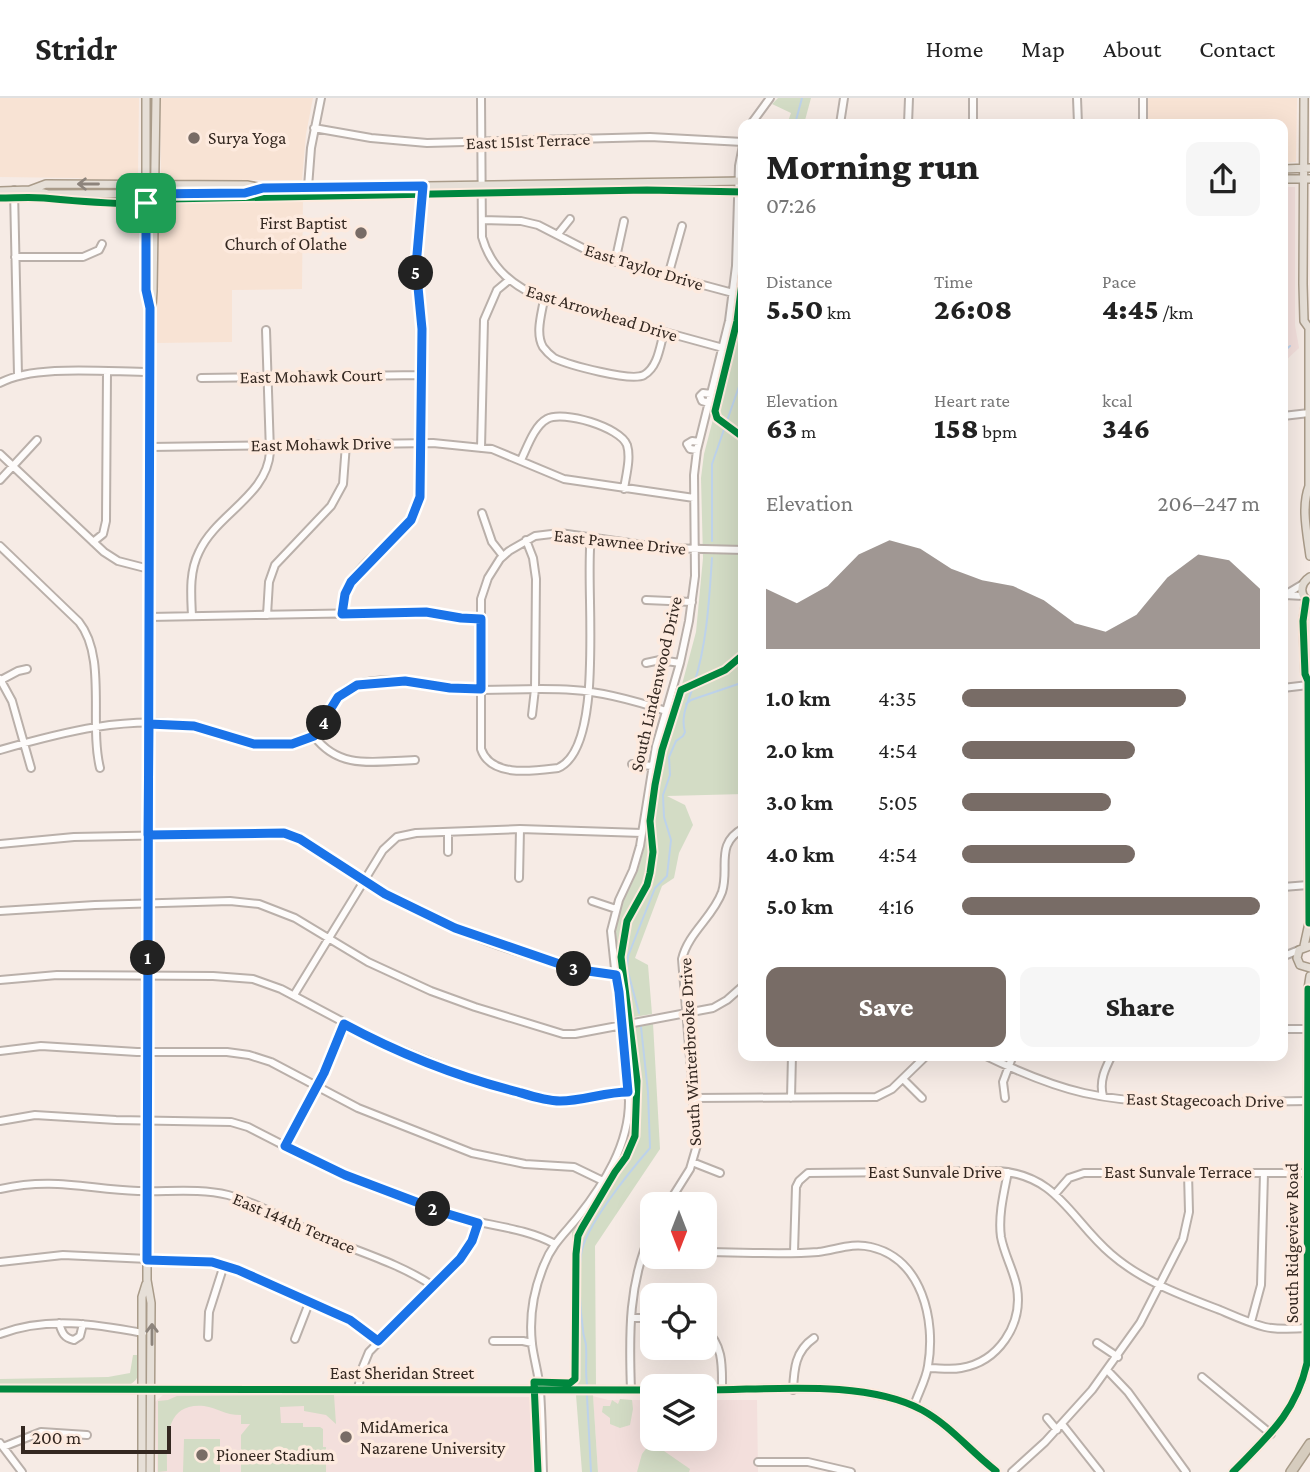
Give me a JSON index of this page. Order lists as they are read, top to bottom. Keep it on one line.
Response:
{"streets":{"main road":["South Ridgeview Road"],"street":["East 151st Terrace","East Taylor Drive","East Arrowhead Drive","East Mohawk Court","East Mohawk Drive","East Pawnee Drive","South Lindenwood Drive","South Winterbrooke Drive","East Stagecoach Drive","East Sunvale Drive","East Sunvale Terrace","East 144th Terrace","East Sheridan Street"]},"crossings":[["East 151st Terrace","East Arrowhead Drive"],["East Taylor Drive","East Arrowhead Drive"],["East Taylor Drive","South Lindenwood Drive"],["East Arrowhead Drive","South Lindenwood Drive"],["East Mohawk Drive","South Lindenwood Drive"],["East Pawnee Drive","South Lindenwood Drive"],["South Lindenwood Drive","East Sheridan Street"],["East Stagecoach Drive","South Ridgeview Road"],["East Sunvale Drive","East Sunvale Terrace"],["East Sunvale Drive","South Ridgeview Road"],["East Sunvale Terrace","South Ridgeview Road"]],"places":["Surya Yoga","First Baptist Church of Olathe","MidAmerica Nazarene University","Pioneer Stadium"],"scale_bar":"200 m","north":"bottom","page":{"header":"Stridr","nav":["Home","Map","About","Contact"],"heading":["Morning run","07:26"],"stats":[["Distance","5.50 km"],["Time","26:08"],["Pace","4:45 /km"],["Elevation","63 m"],["Heart rate","158 bpm"],["kcal","346"]],"pins":["5","4","1","3","2"],"chart":["Elevation","206–247 m"],"list":[{"name":"1.0 km","note":"4:35"},{"name":"2.0 km","note":"4:54"},{"name":"3.0 km","note":"5:05"},{"name":"4.0 km","note":"4:54"},{"name":"5.0 km","note":"4:16"}],"buttons":["Save","Share"],"scale":"200 m"}}
